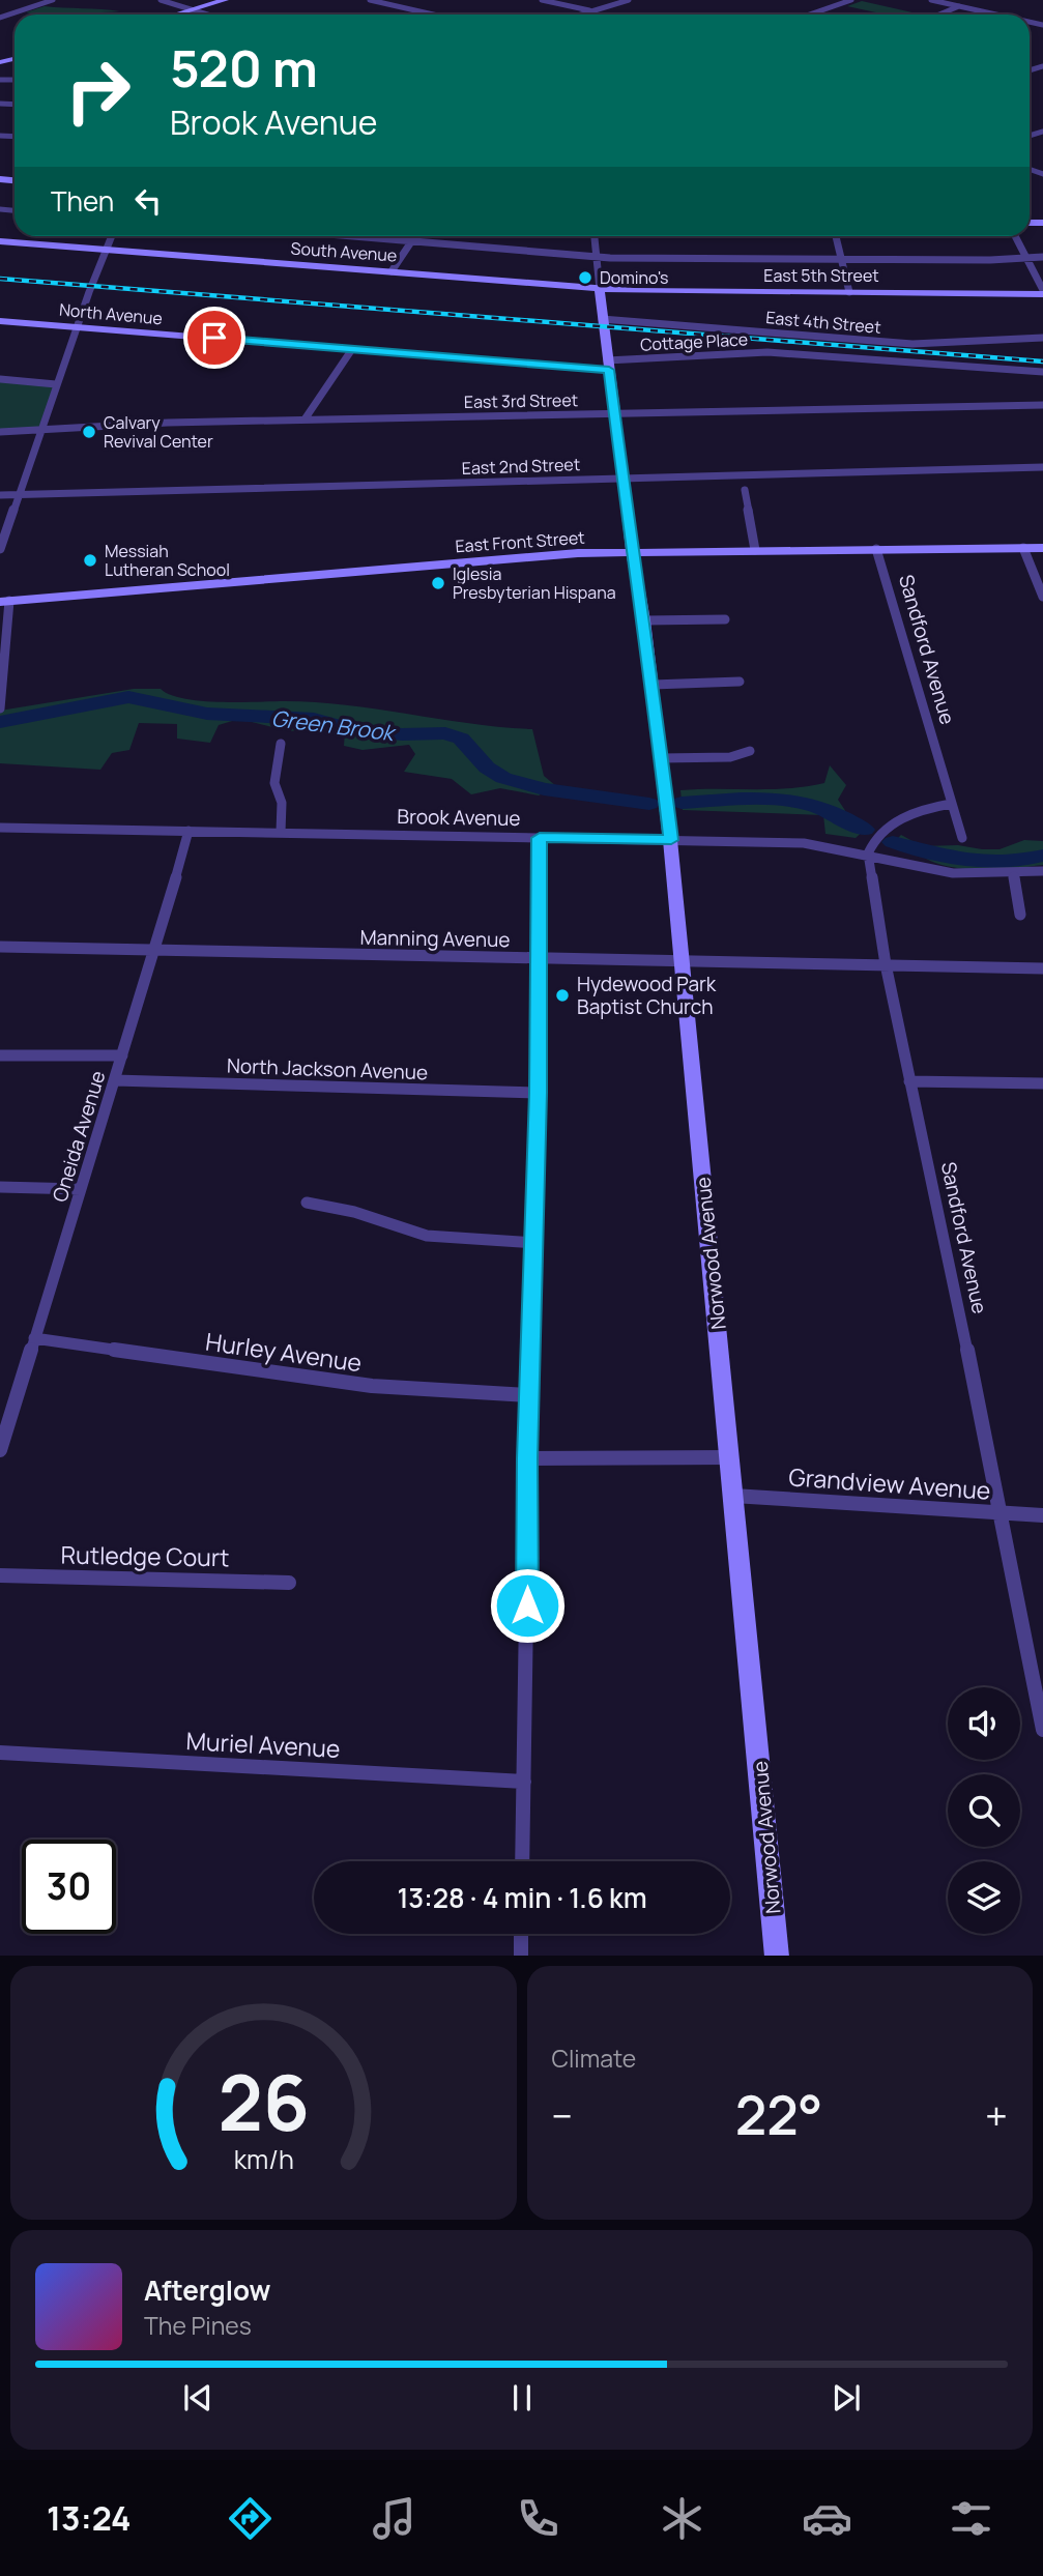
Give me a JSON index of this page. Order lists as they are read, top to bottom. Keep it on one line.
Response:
{"streets":{"street":["South Avenue","East 5th Street","North Avenue","East 4th Street","Cottage Place","East 3rd Street","East 2nd Street","East Front Street","Sandford Avenue","Brook Avenue","Manning Avenue","North Jackson Avenue","Oneida Avenue","Norwood Avenue","Hurley Avenue","Grandview Avenue","Rutledge Court","Muriel Avenue"]},"crossings":[["South Avenue","East 5th Street"],["South Avenue","Norwood Avenue"],["East 5th Street","Norwood Avenue"],["North Avenue","Cottage Place"],["North Avenue","Norwood Avenue"],["East 4th Street","Norwood Avenue"],["Cottage Place","Norwood Avenue"],["East 3rd Street","Norwood Avenue"],["East 2nd Street","Norwood Avenue"],["East Front Street","Sandford Avenue"],["East Front Street","Norwood Avenue"],["Sandford Avenue","Brook Avenue"],["Sandford Avenue","Manning Avenue"],["Sandford Avenue","Grandview Avenue"],["Brook Avenue","Oneida Avenue"],["Brook Avenue","Norwood Avenue"],["Manning Avenue","Oneida Avenue"],["Manning Avenue","Norwood Avenue"],["North Jackson Avenue","Oneida Avenue"],["Oneida Avenue","Hurley Avenue"],["Norwood Avenue","Grandview Avenue"]],"water":["Green Brook"],"places":["Domino's","Calvary Revival Center","Messiah Lutheran School","Iglesia Presbyterian Hispana","Hydewood Park Baptist Church"],"page":{"turn":["520 m","Brook Avenue"],"then":"Then","limit":"30","trip":"13:28 · 4 min · 1.6 km","tile":"Climate","heat":["−","22°","+"],"song":["Afterglow","The Pines"],"tabs":"13:24","gauge":["26","km/h"]}}
